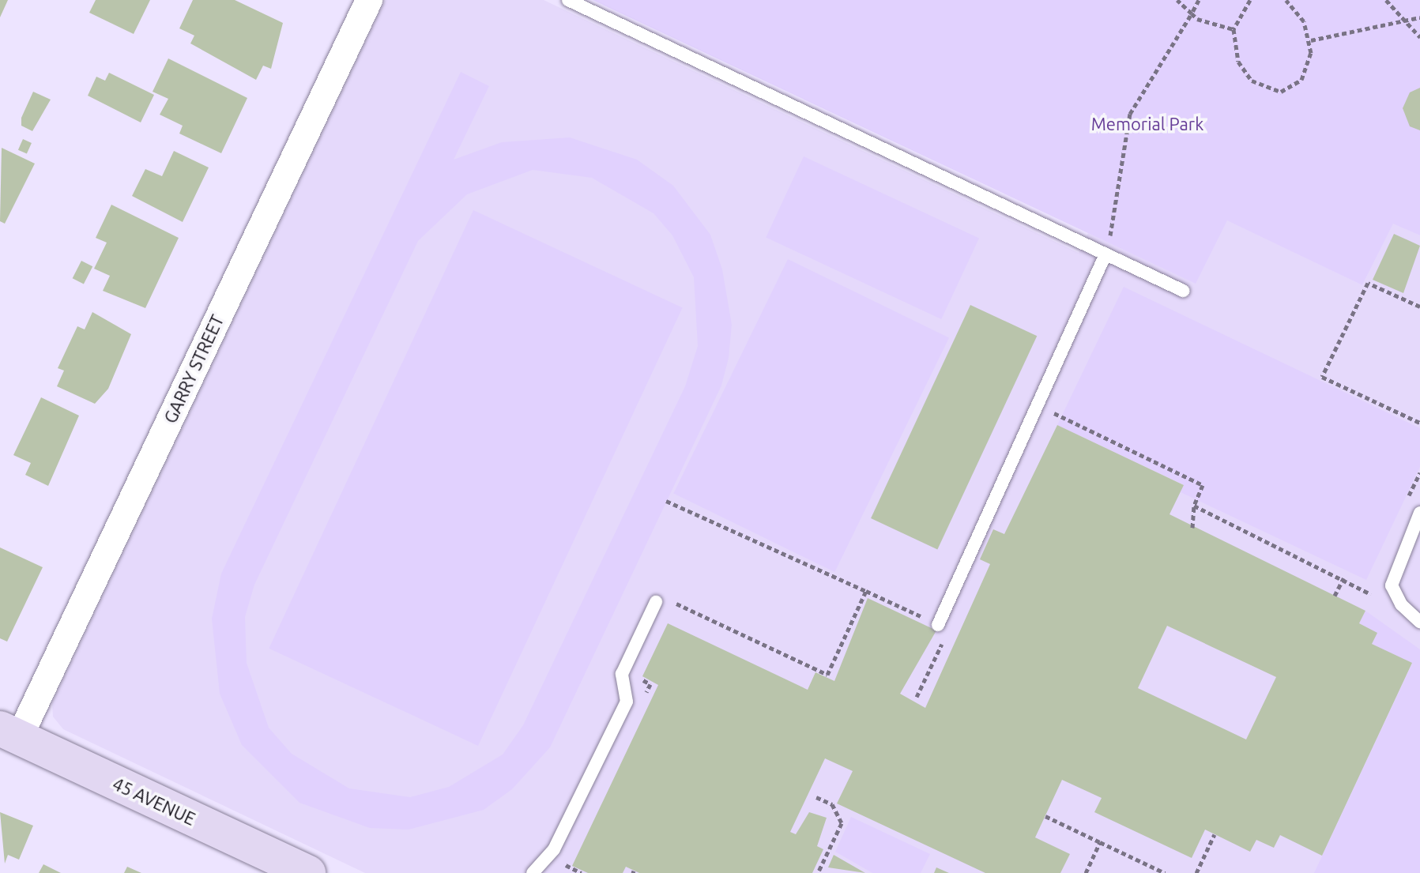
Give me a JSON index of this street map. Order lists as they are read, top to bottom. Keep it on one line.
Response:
{"streets":{"street":["GARRY STREET","45 AVENUE"]},"crossings":[["GARRY STREET","45 AVENUE"]],"parks":["Memorial Park"]}
